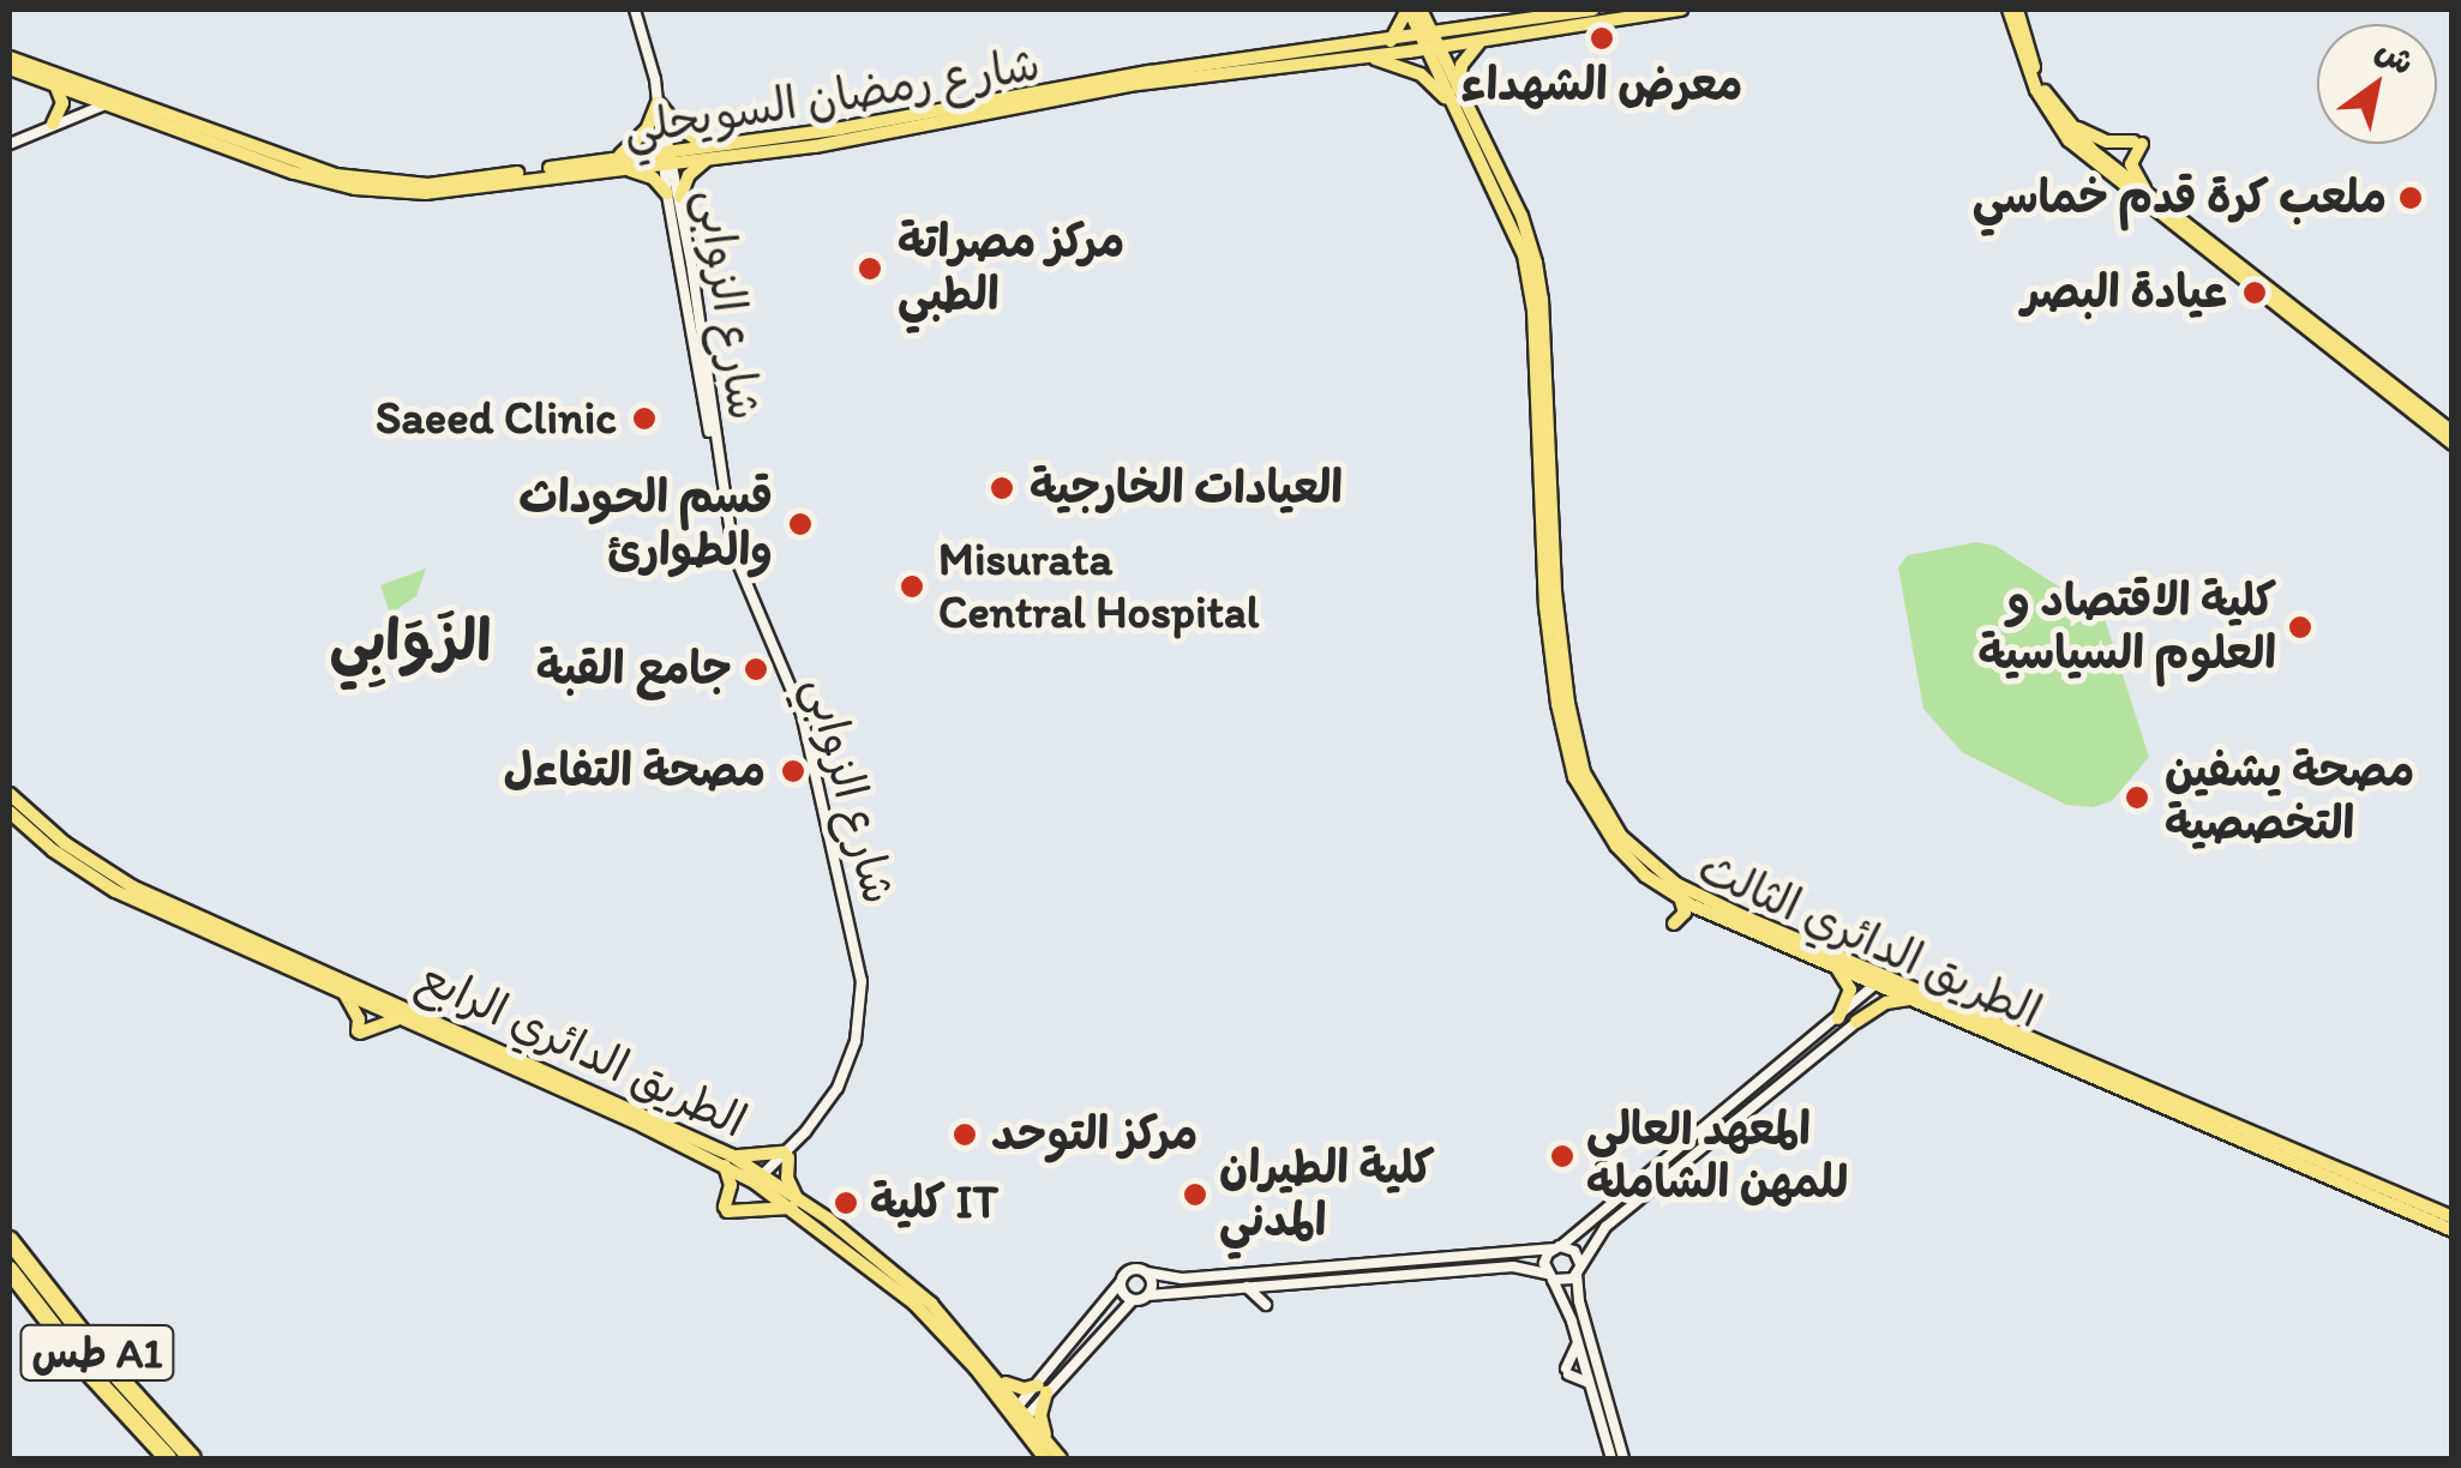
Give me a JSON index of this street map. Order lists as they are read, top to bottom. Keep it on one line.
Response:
{"streets":{"highway":["طس A1"],"main road":["شارع رمضان السويحلي","الطريق الدائري الثالث","الطريق الدائري الرابع"],"street":["شارع الزوابى","شارع الزوابي"]},"crossings":[["شارع رمضان السويحلي","شارع الزوابى"],["شارع رمضان السويحلي","الطريق الدائري الثالث"],["شارع الزوابى","شارع الزوابي"],["شارع الزوابي","الطريق الدائري الرابع"]],"districts":["الزَوَابِي"],"places":["معرض الشهداء","ملعب كرة قدم خماسي","مركز مصراتة الطبي","عيادة البصر","Saeed Clinic","العيادات الخارجية","قسم الحوداث والطوارئ","Misurata Central Hospital","كلية الاقتصاد و العلوم السياسية","جامع القبة","مصحة التفاءل","مصحة يشفين التخصصية","مركز التوحد","المعهد العالي للمهن الشامله","كلية الطيران المدني","كلية IT"],"north":"top right"}
